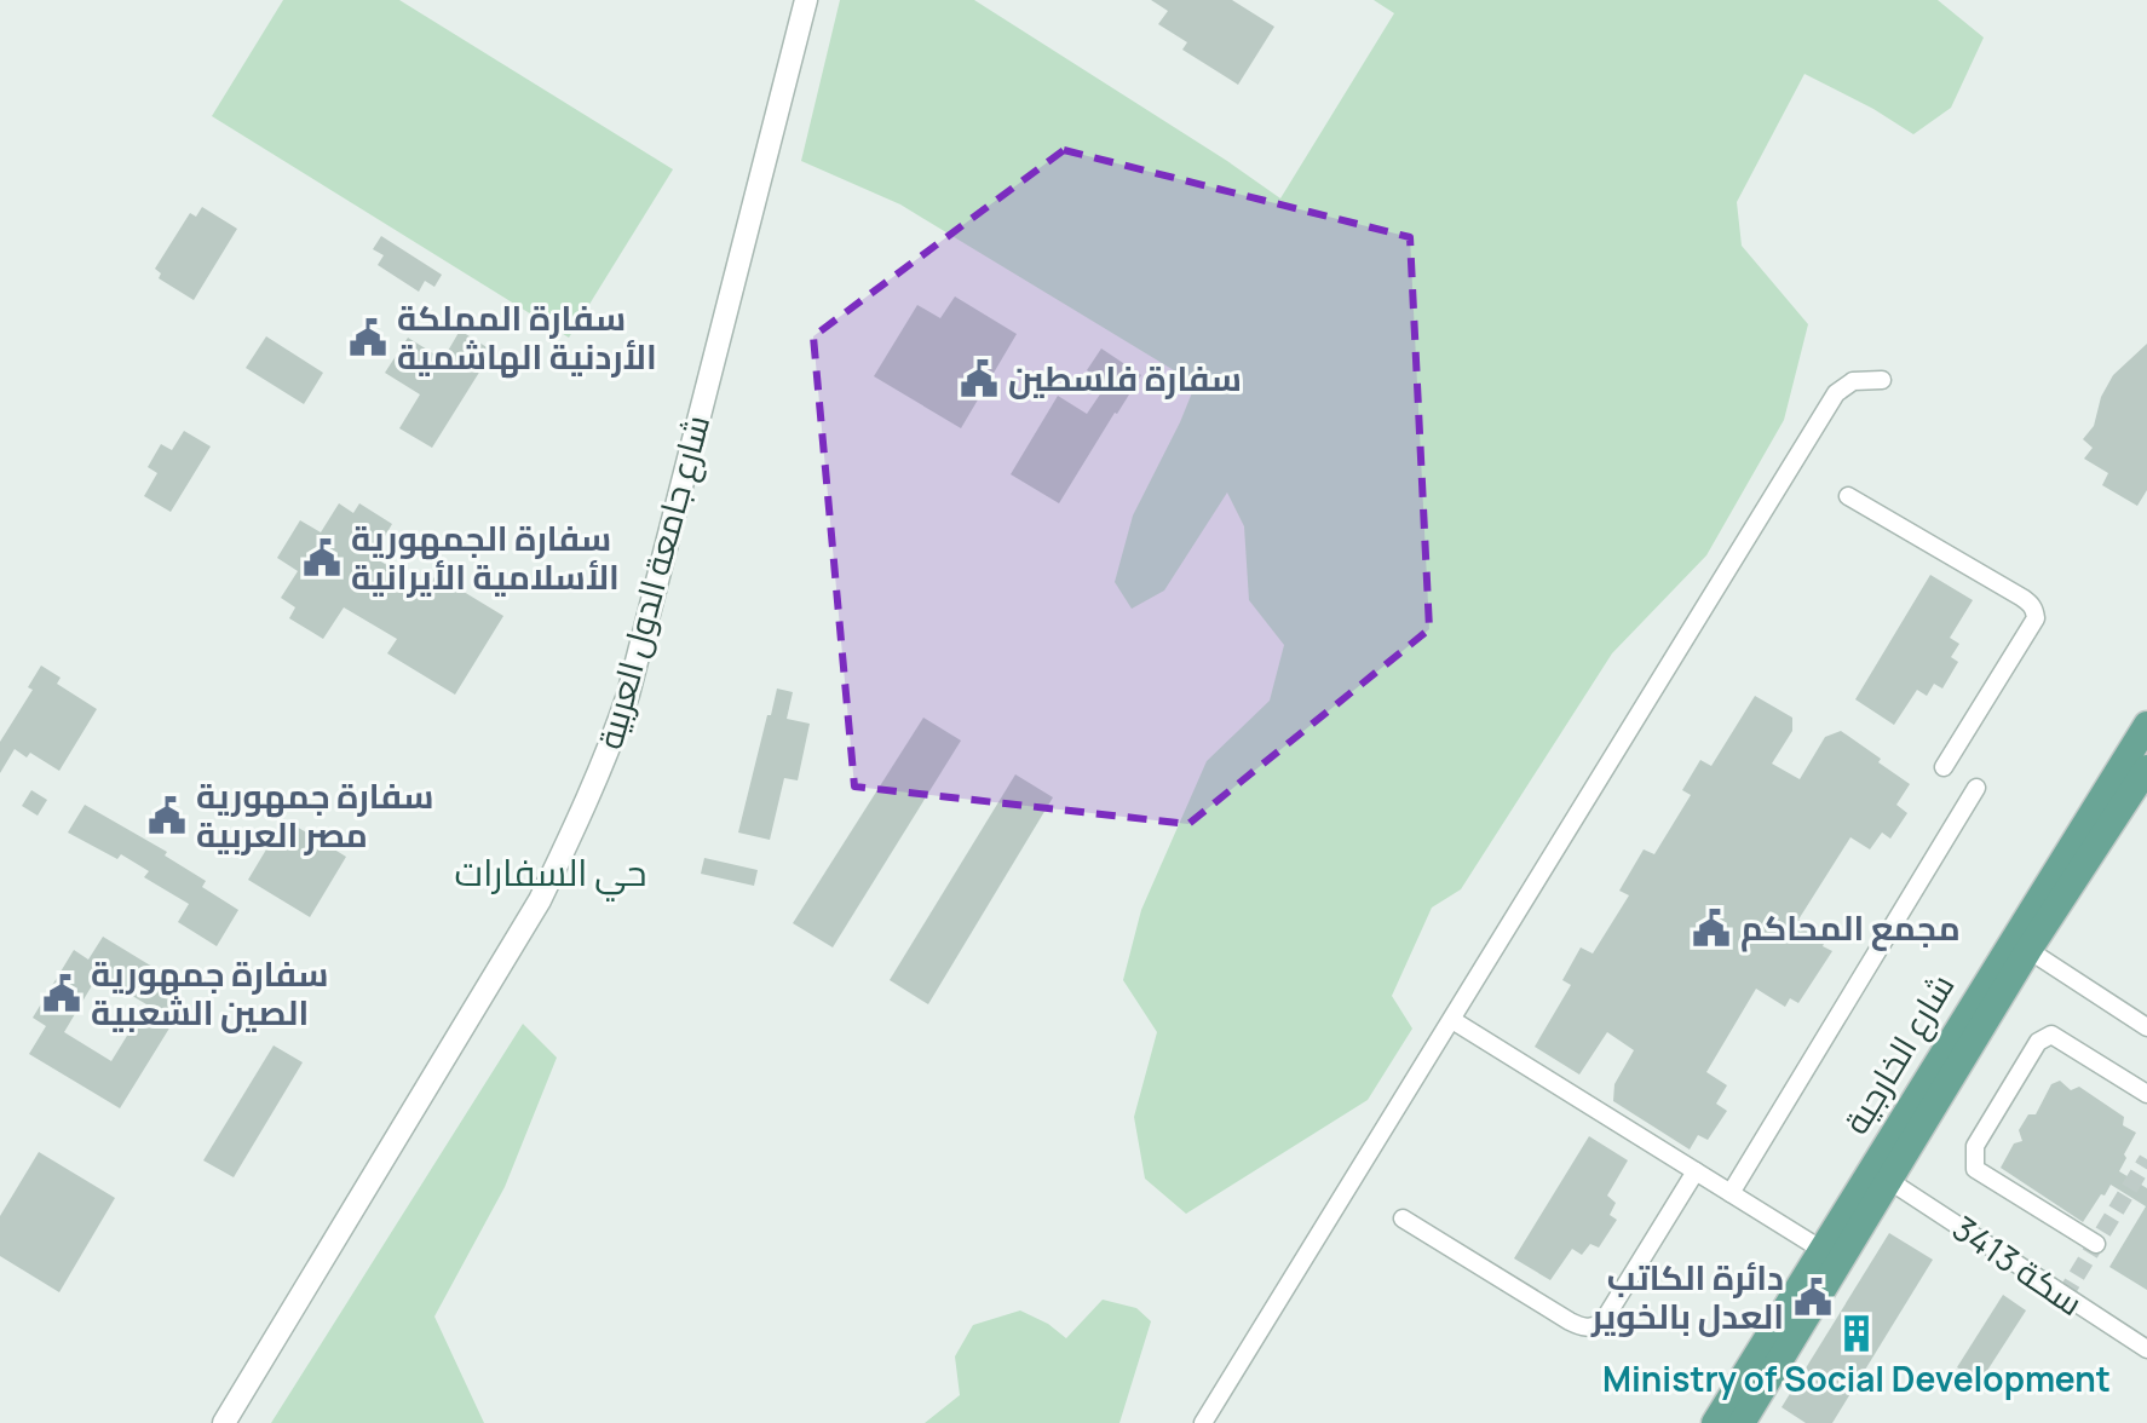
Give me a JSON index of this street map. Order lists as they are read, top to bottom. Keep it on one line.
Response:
{"streets":{"main road":["شارع الخارجية"],"street":["شارع جامعة الدول العربية","سكة 3413"]},"crossings":[["شارع الخارجية","سكة 3413"]],"districts":["حي السفارات"],"places":{"public building":["سفارة المملكة الأردنية الهاشمية","سفارة فلسطين","سفارة الجمهورية الأسلامية الأيرانية","سفارة جمهورية مصر العربية","مجمع المحاكم","سفارة جمهورية الصين الشعبية","دائرة الكاتب العدل بالخوير"],"building":["Ministry of Social Development"]}}
